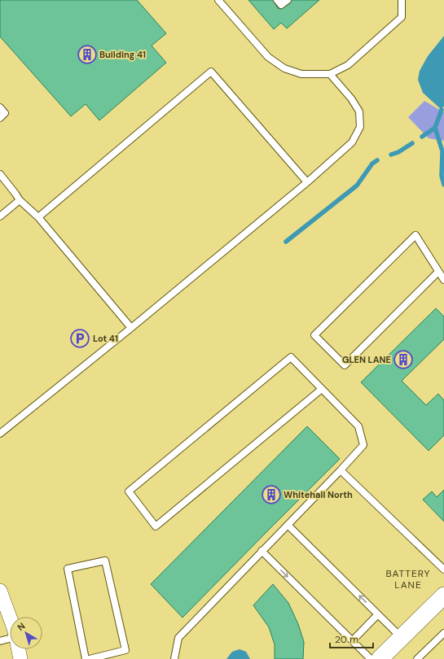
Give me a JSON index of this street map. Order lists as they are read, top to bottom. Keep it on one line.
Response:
{"districts":["BATTERY LANE"],"places":{"building":["Building 41","GLEN LANE","Whitehall North"],"parking":["Lot 41"]},"scale_bar":"20 m","north":"top left"}
